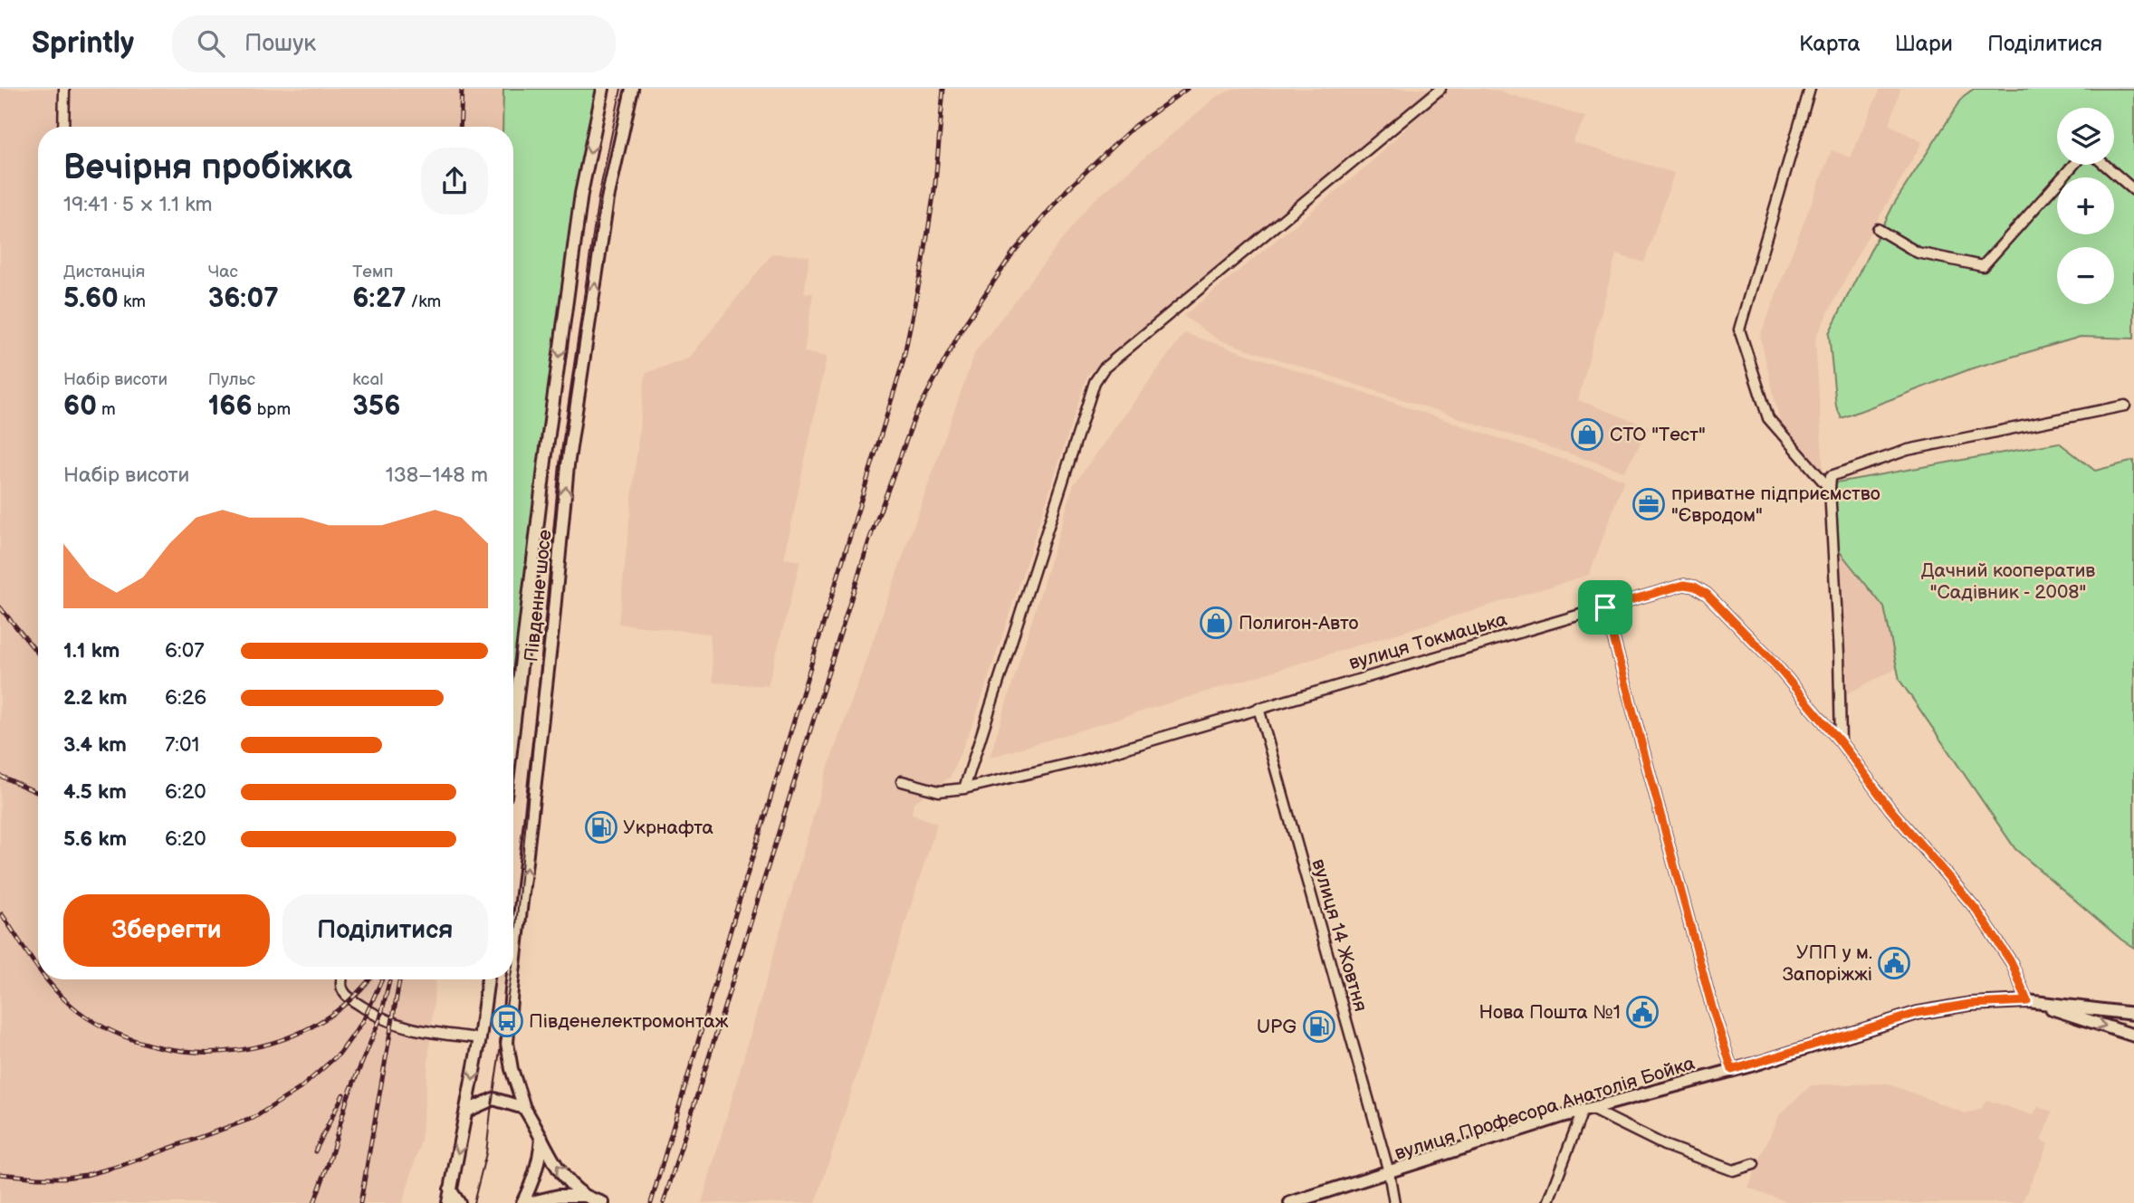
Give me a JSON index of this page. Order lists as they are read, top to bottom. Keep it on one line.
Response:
{"streets":{"main road":["Південне шосе","вулиця Професора Анатолія Бойка"],"street":["вулиця Токмацька","вулиця 14 Жовтня"]},"crossings":[["вулиця Токмацька","вулиця 14 Жовтня"],["вулиця 14 Жовтня","вулиця Професора Анатолія Бойка"]],"parks":["Дачний кооператив \"Садівник - 2008\""],"places":{"shop":["СТО \"Тест\"","Полигон-Авто"],"office":["приватне підприємство \"Євродом\""],"fuel station":["Укрнафта","UPG"],"public building":["УПП у м. Запоріжжі","Нова Пошта №1"],"bus stop":["Південелектромонтаж"]},"page":{"header":"Sprintly","search":"Пошук","nav":["Карта","Шари","Поділитися"],"map_buttons":["+","−"],"heading":["Вечірня пробіжка","19:41 · 5 × 1.1 km"],"stats":[["Дистанція","5.60 km"],["Час","36:07"],["Темп","6:27 /km"],["Набір висоти","60 m"],["Пульс","166 bpm"],["kcal","356"]],"chart":["Набір висоти","138–148 m"],"list":[{"name":"1.1 km","note":"6:07"},{"name":"2.2 km","note":"6:26"},{"name":"3.4 km","note":"7:01"},{"name":"4.5 km","note":"6:20"},{"name":"5.6 km","note":"6:20"}],"buttons":["Зберегти","Поділитися"]}}
